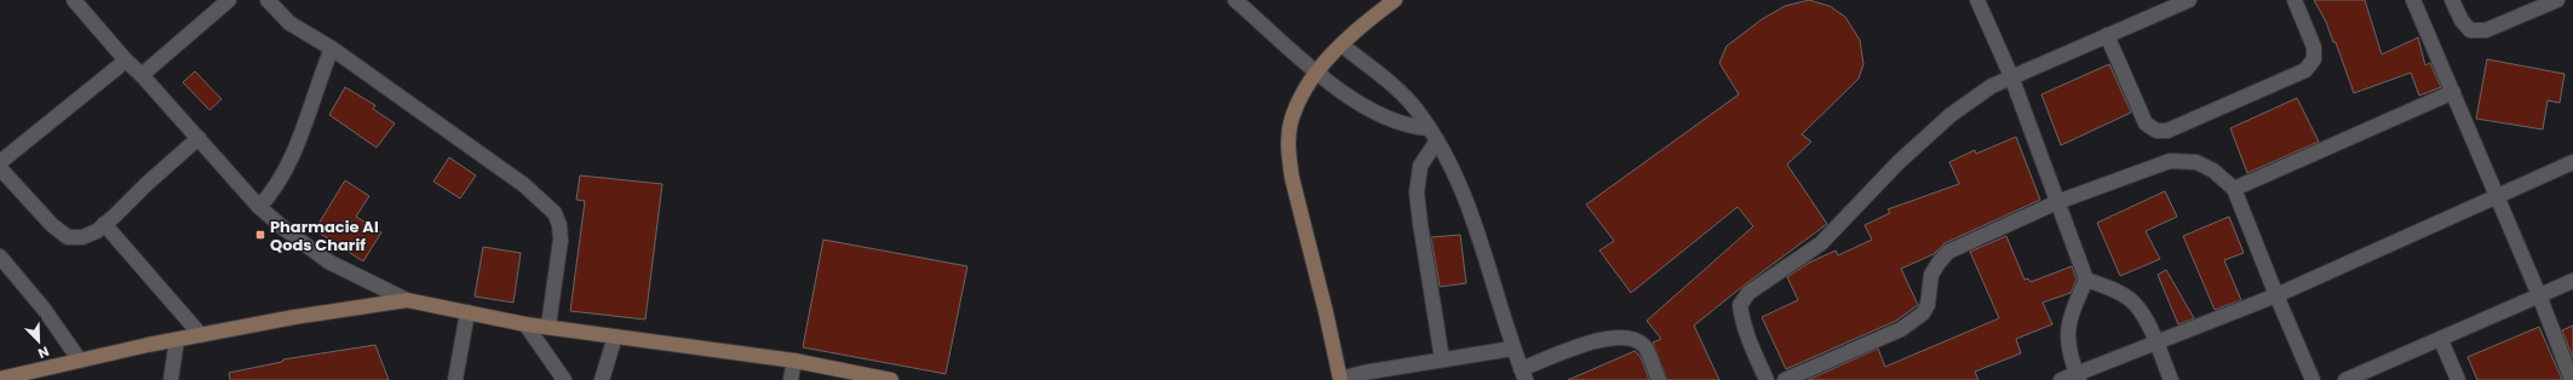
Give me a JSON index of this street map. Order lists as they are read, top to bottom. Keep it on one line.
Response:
{"places":{"transit":["Pharmacie Al Qods Charif"]},"north":"bottom right"}
